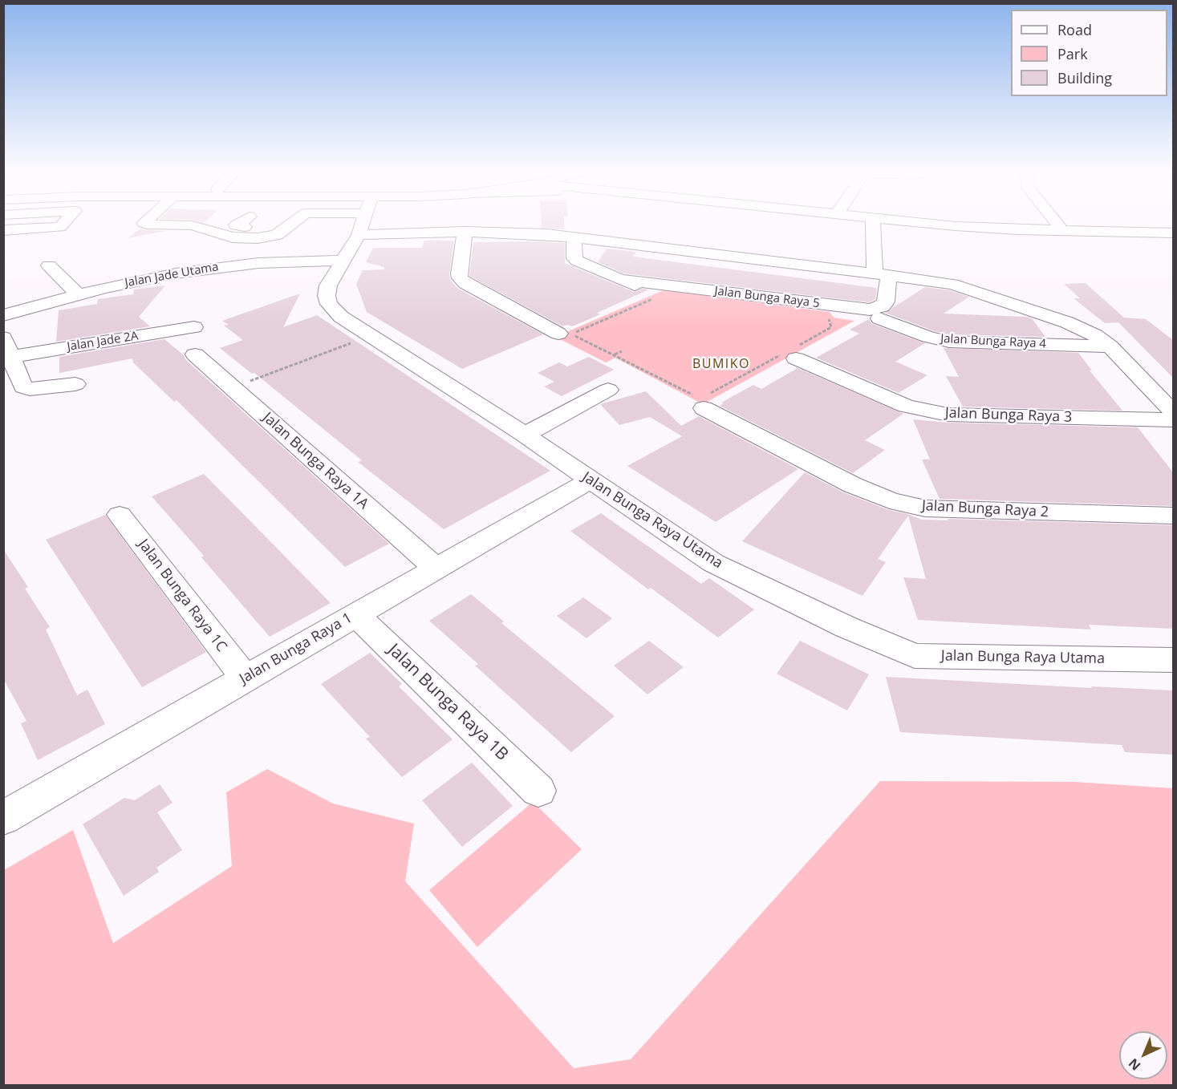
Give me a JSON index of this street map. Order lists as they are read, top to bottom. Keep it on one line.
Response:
{"streets":{"main road":["Jalan Jade Utama","Jalan Bunga Raya 5","Jalan Jade 2A","Jalan Bunga Raya 4","Jalan Bunga Raya 3","Jalan Bunga Raya 1A","Jalan Bunga Raya 2","Jalan Bunga Raya Utama","Jalan Bunga Raya 1C","Jalan Bunga Raya 1","Jalan Bunga Raya 1B"]},"crossings":[["Jalan Jade Utama","Jalan Bunga Raya Utama"],["Jalan Bunga Raya 5","Jalan Bunga Raya 4"],["Jalan Bunga Raya 1A","Jalan Bunga Raya 1"],["Jalan Bunga Raya Utama","Jalan Bunga Raya 1"],["Jalan Bunga Raya 1C","Jalan Bunga Raya 1"],["Jalan Bunga Raya 1","Jalan Bunga Raya 1B"]],"districts":["BUMIKO"],"legend":["Road","Park","Building"],"north":"bottom left"}
